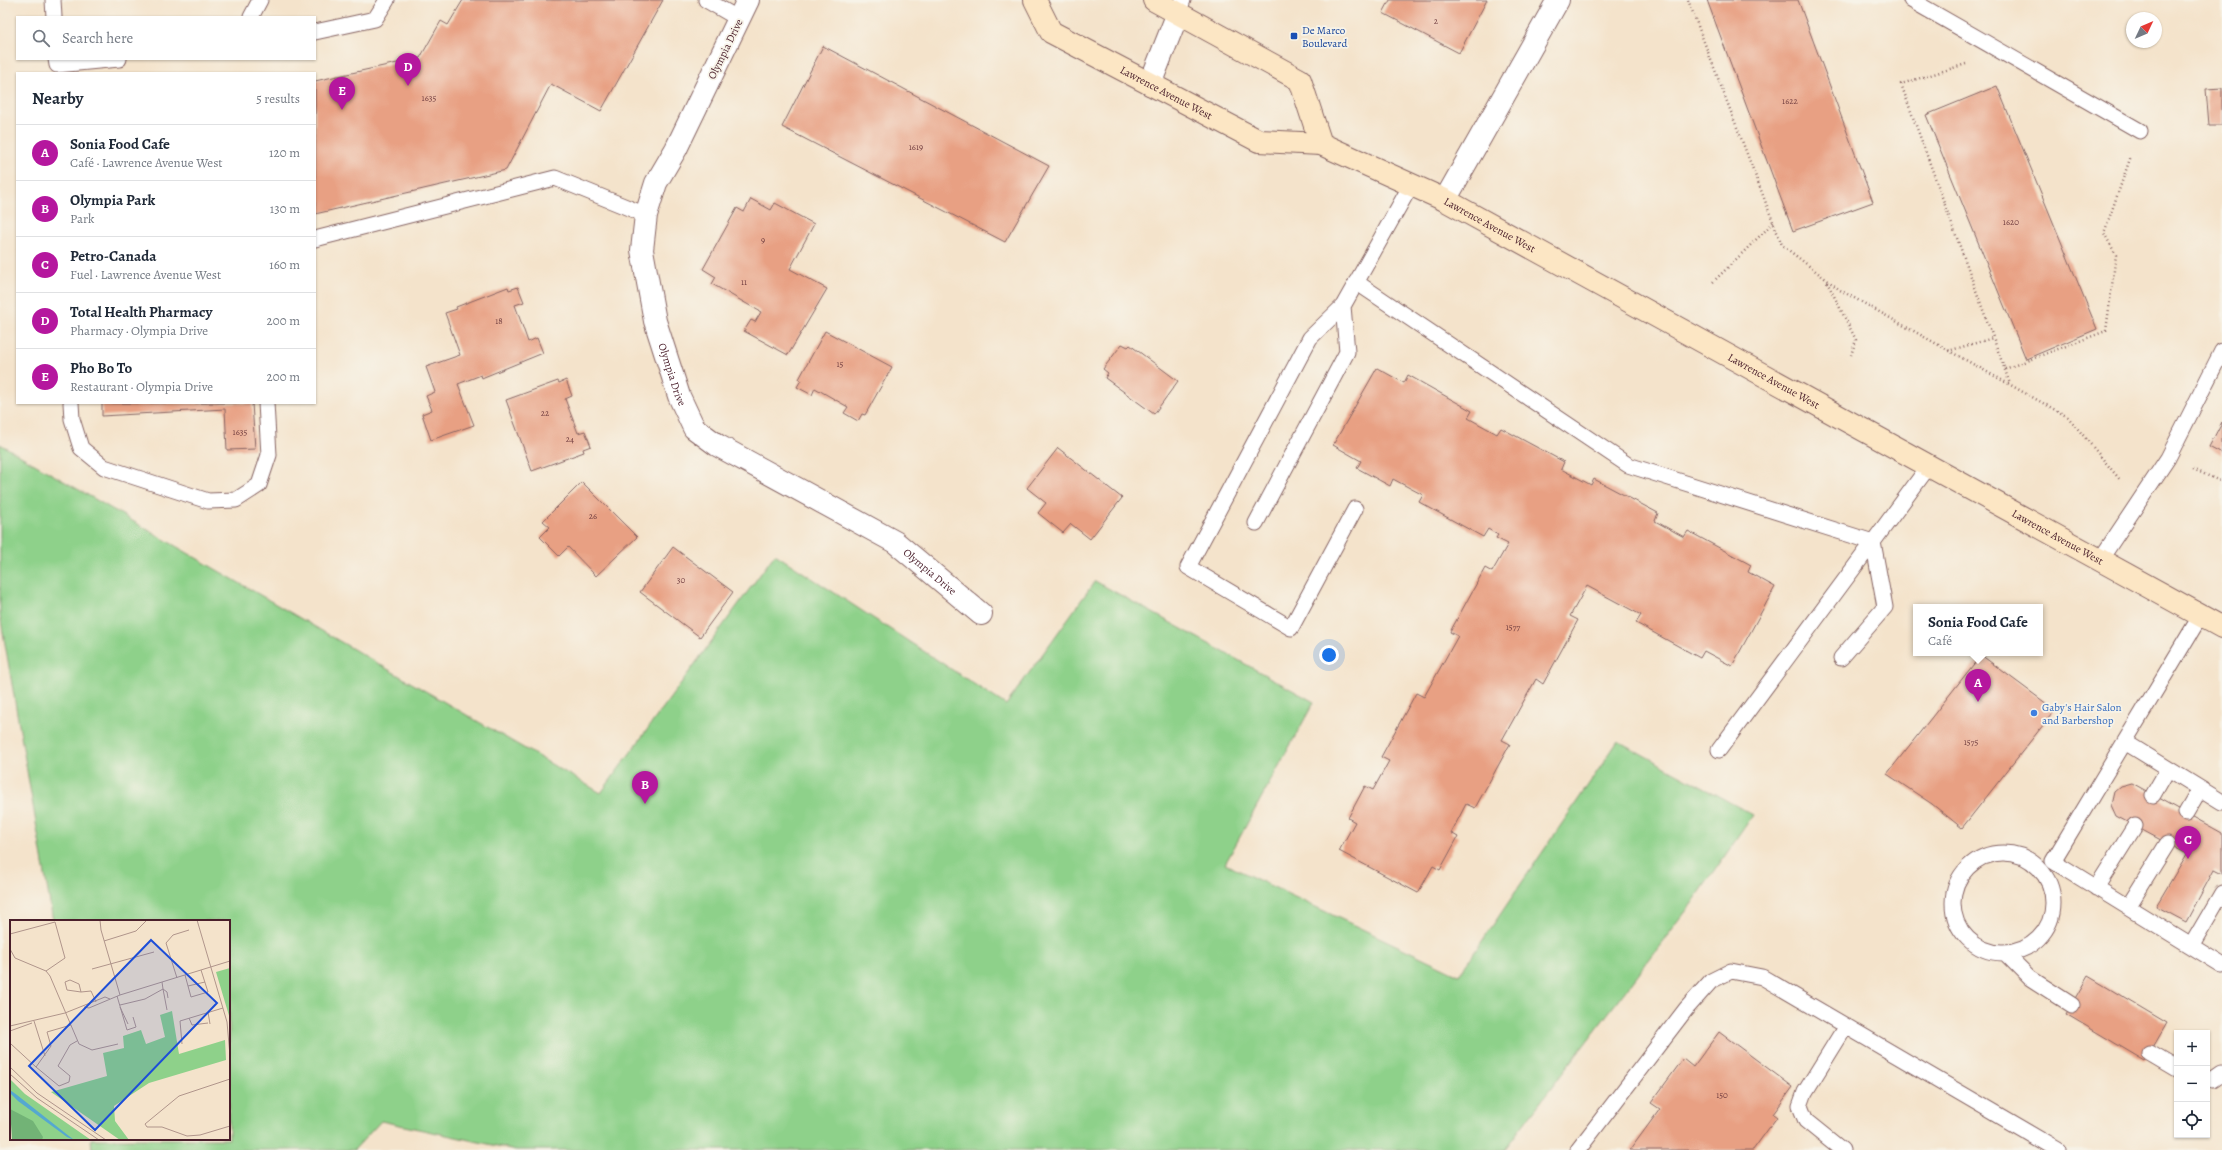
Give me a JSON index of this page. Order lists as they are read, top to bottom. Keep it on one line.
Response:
{"streets":{"main road":["Lawrence Avenue West"],"street":["Olympia Drive"]},"places":{"transit":["De Marco Boulevard"],"other":["Gaby's Hair Salon and Barbershop"]},"house_numbers":["2","1635","1622","1619","1620","9","11","18","15","22","1635","24","26","30","1577","1575","150"],"north":"top right","page":{"search":"Search here","pins":["D","E","A","B","C"],"heading":["Nearby","5 results"],"list":[{"mark":"A","name":"Sonia Food Cafe","note":"Café · Lawrence Avenue West","value":"120 m"},{"mark":"B","name":"Olympia Park","note":"Park","value":"130 m"},{"mark":"C","name":"Petro-Canada","note":"Fuel · Lawrence Avenue West","value":"160 m"},{"mark":"D","name":"Total Health Pharmacy","note":"Pharmacy · Olympia Drive","value":"200 m"},{"mark":"E","name":"Pho Bo To","note":"Restaurant · Olympia Drive","value":"200 m"}],"popup":["Sonia Food Cafe","Café"],"map_buttons":["+","−"]}}
